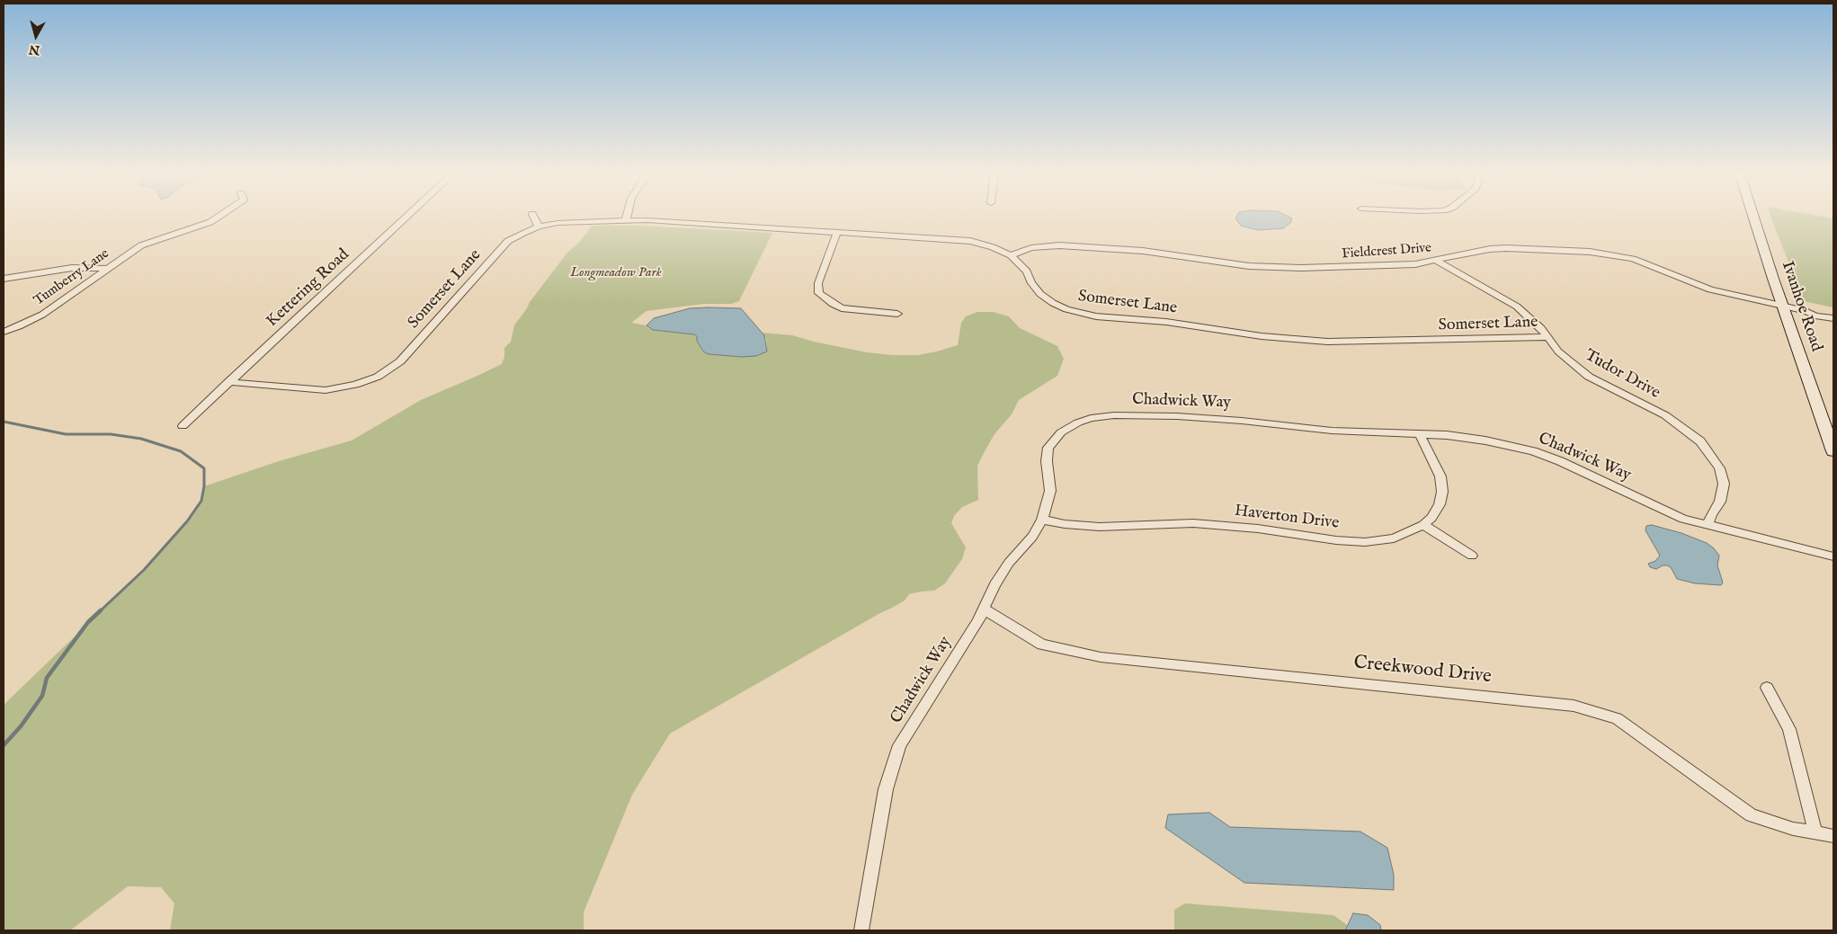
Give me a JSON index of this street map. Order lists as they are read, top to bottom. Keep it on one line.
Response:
{"streets":{"main road":["Ivanhoe Road"],"street":["Fieldcrest Drive","Tumberry Lane","Kettering Road","Somerset Lane","Tudor Drive","Chadwick Way","Haverton Drive","Creekwood Drive"]},"crossings":[["Fieldcrest Drive","Somerset Lane"],["Fieldcrest Drive","Ivanhoe Road"],["Fieldcrest Drive","Tudor Drive"],["Kettering Road","Somerset Lane"],["Somerset Lane","Tudor Drive"],["Tudor Drive","Chadwick Way"],["Chadwick Way","Haverton Drive"],["Chadwick Way","Creekwood Drive"]],"parks":["Longmeadow Park"],"north":"bottom"}
